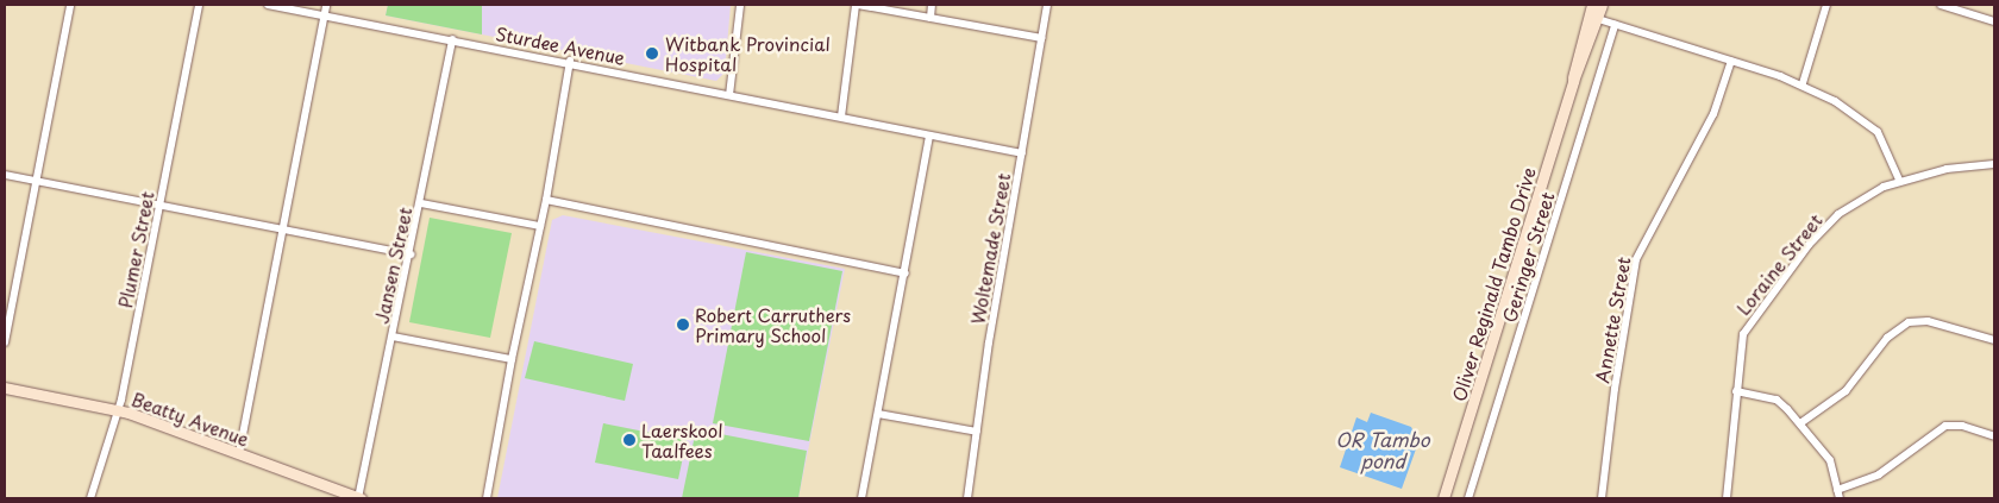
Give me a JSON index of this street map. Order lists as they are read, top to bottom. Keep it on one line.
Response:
{"streets":{"main road":["Oliver Reginald Tambo Drive","Beatty Avenue"],"street":["Sturdee Avenue","Woltemade Street","Plumer Street","Geringer Street","Loraine Street","Jansen Street","Annette Street"]},"crossings":[["Sturdee Avenue","Woltemade Street"],["Sturdee Avenue","Jansen Street"],["Plumer Street","Beatty Avenue"],["Jansen Street","Beatty Avenue"]],"water":["OR Tambo pond"],"places":["Witbank Provincial Hospital","Robert Carruthers Primary School","Laerskool Taalfees"]}
